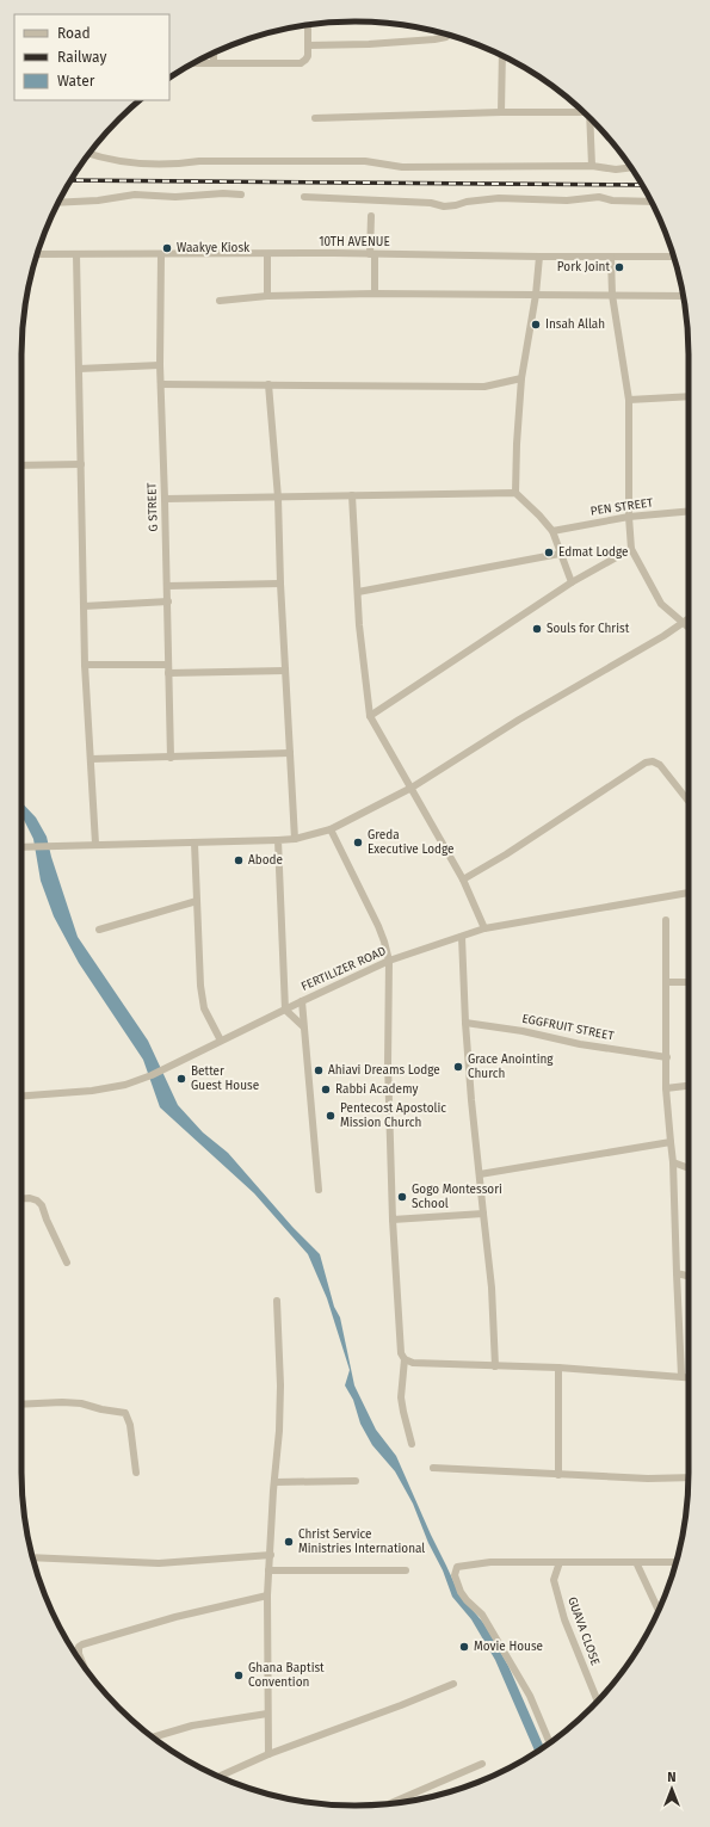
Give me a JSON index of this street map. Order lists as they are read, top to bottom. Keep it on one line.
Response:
{"streets":{"street":["10TH AVENUE","G STREET","PEN STREET","FERTILIZER ROAD","EGGFRUIT STREET","GUAVA CLOSE"]},"crossings":[["10TH AVENUE","G STREET"]],"places":["Waakye Kiosk","Pork Joint","Insah Allah","Edmat Lodge","Souls for Christ","Greda Executive Lodge","Abode","Grace Anointing Church","Ahiavi Dreams Lodge","Better Guest House","Rabbi Academy","Pentecost Apostolic Mission Church","Gogo Montessori School","Christ Service Ministries International","Movie House","Ghana Baptist Convention"],"legend":["Road","Railway","Water"],"north":"top"}
